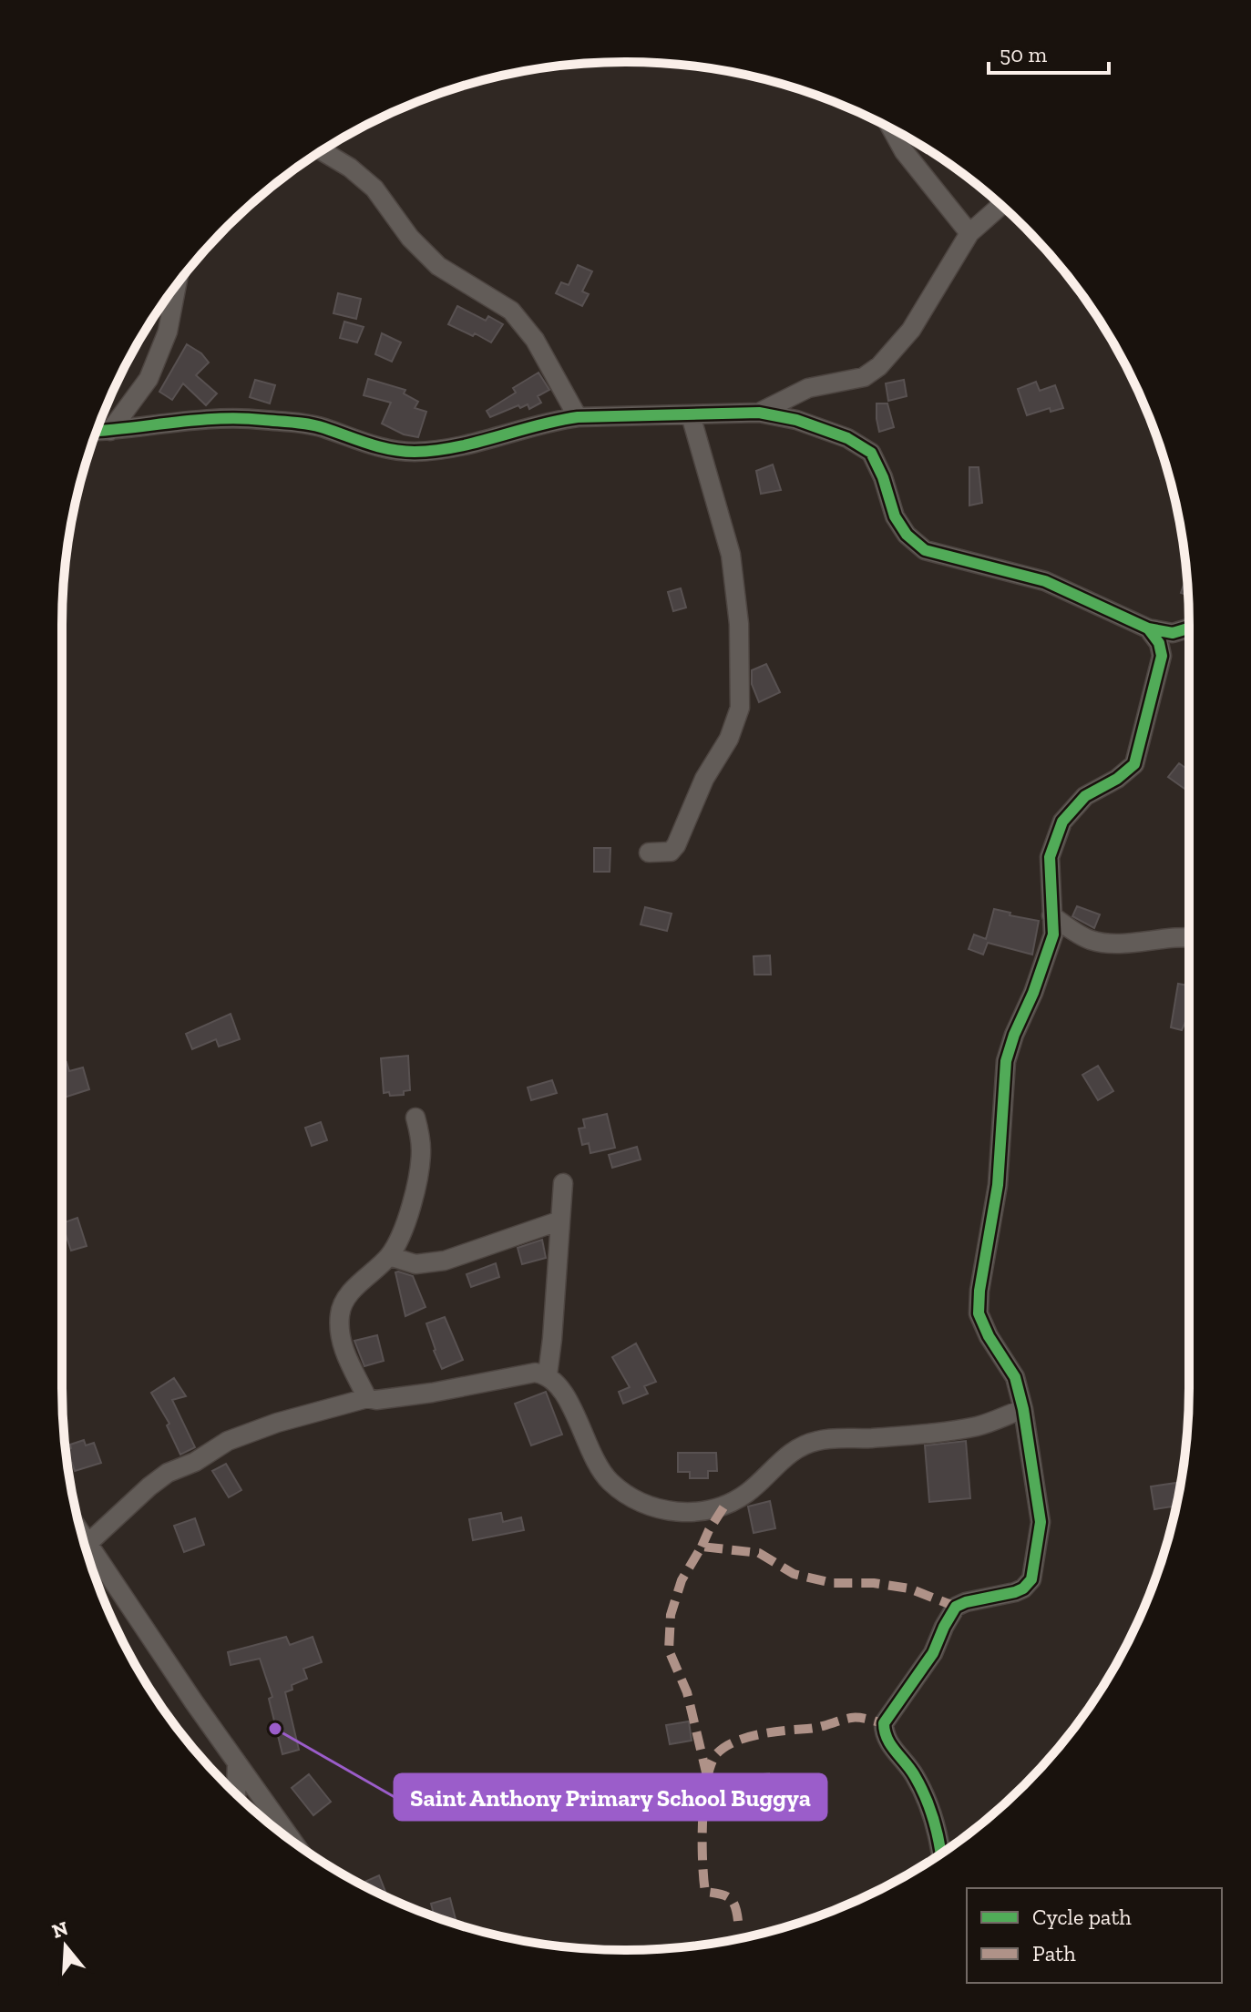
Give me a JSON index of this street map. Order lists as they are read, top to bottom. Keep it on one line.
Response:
{"places":["Saint Anthony Primary School Buggya"],"legend":["Cycle path","Path"],"scale_bar":"50 m","north":"top"}
